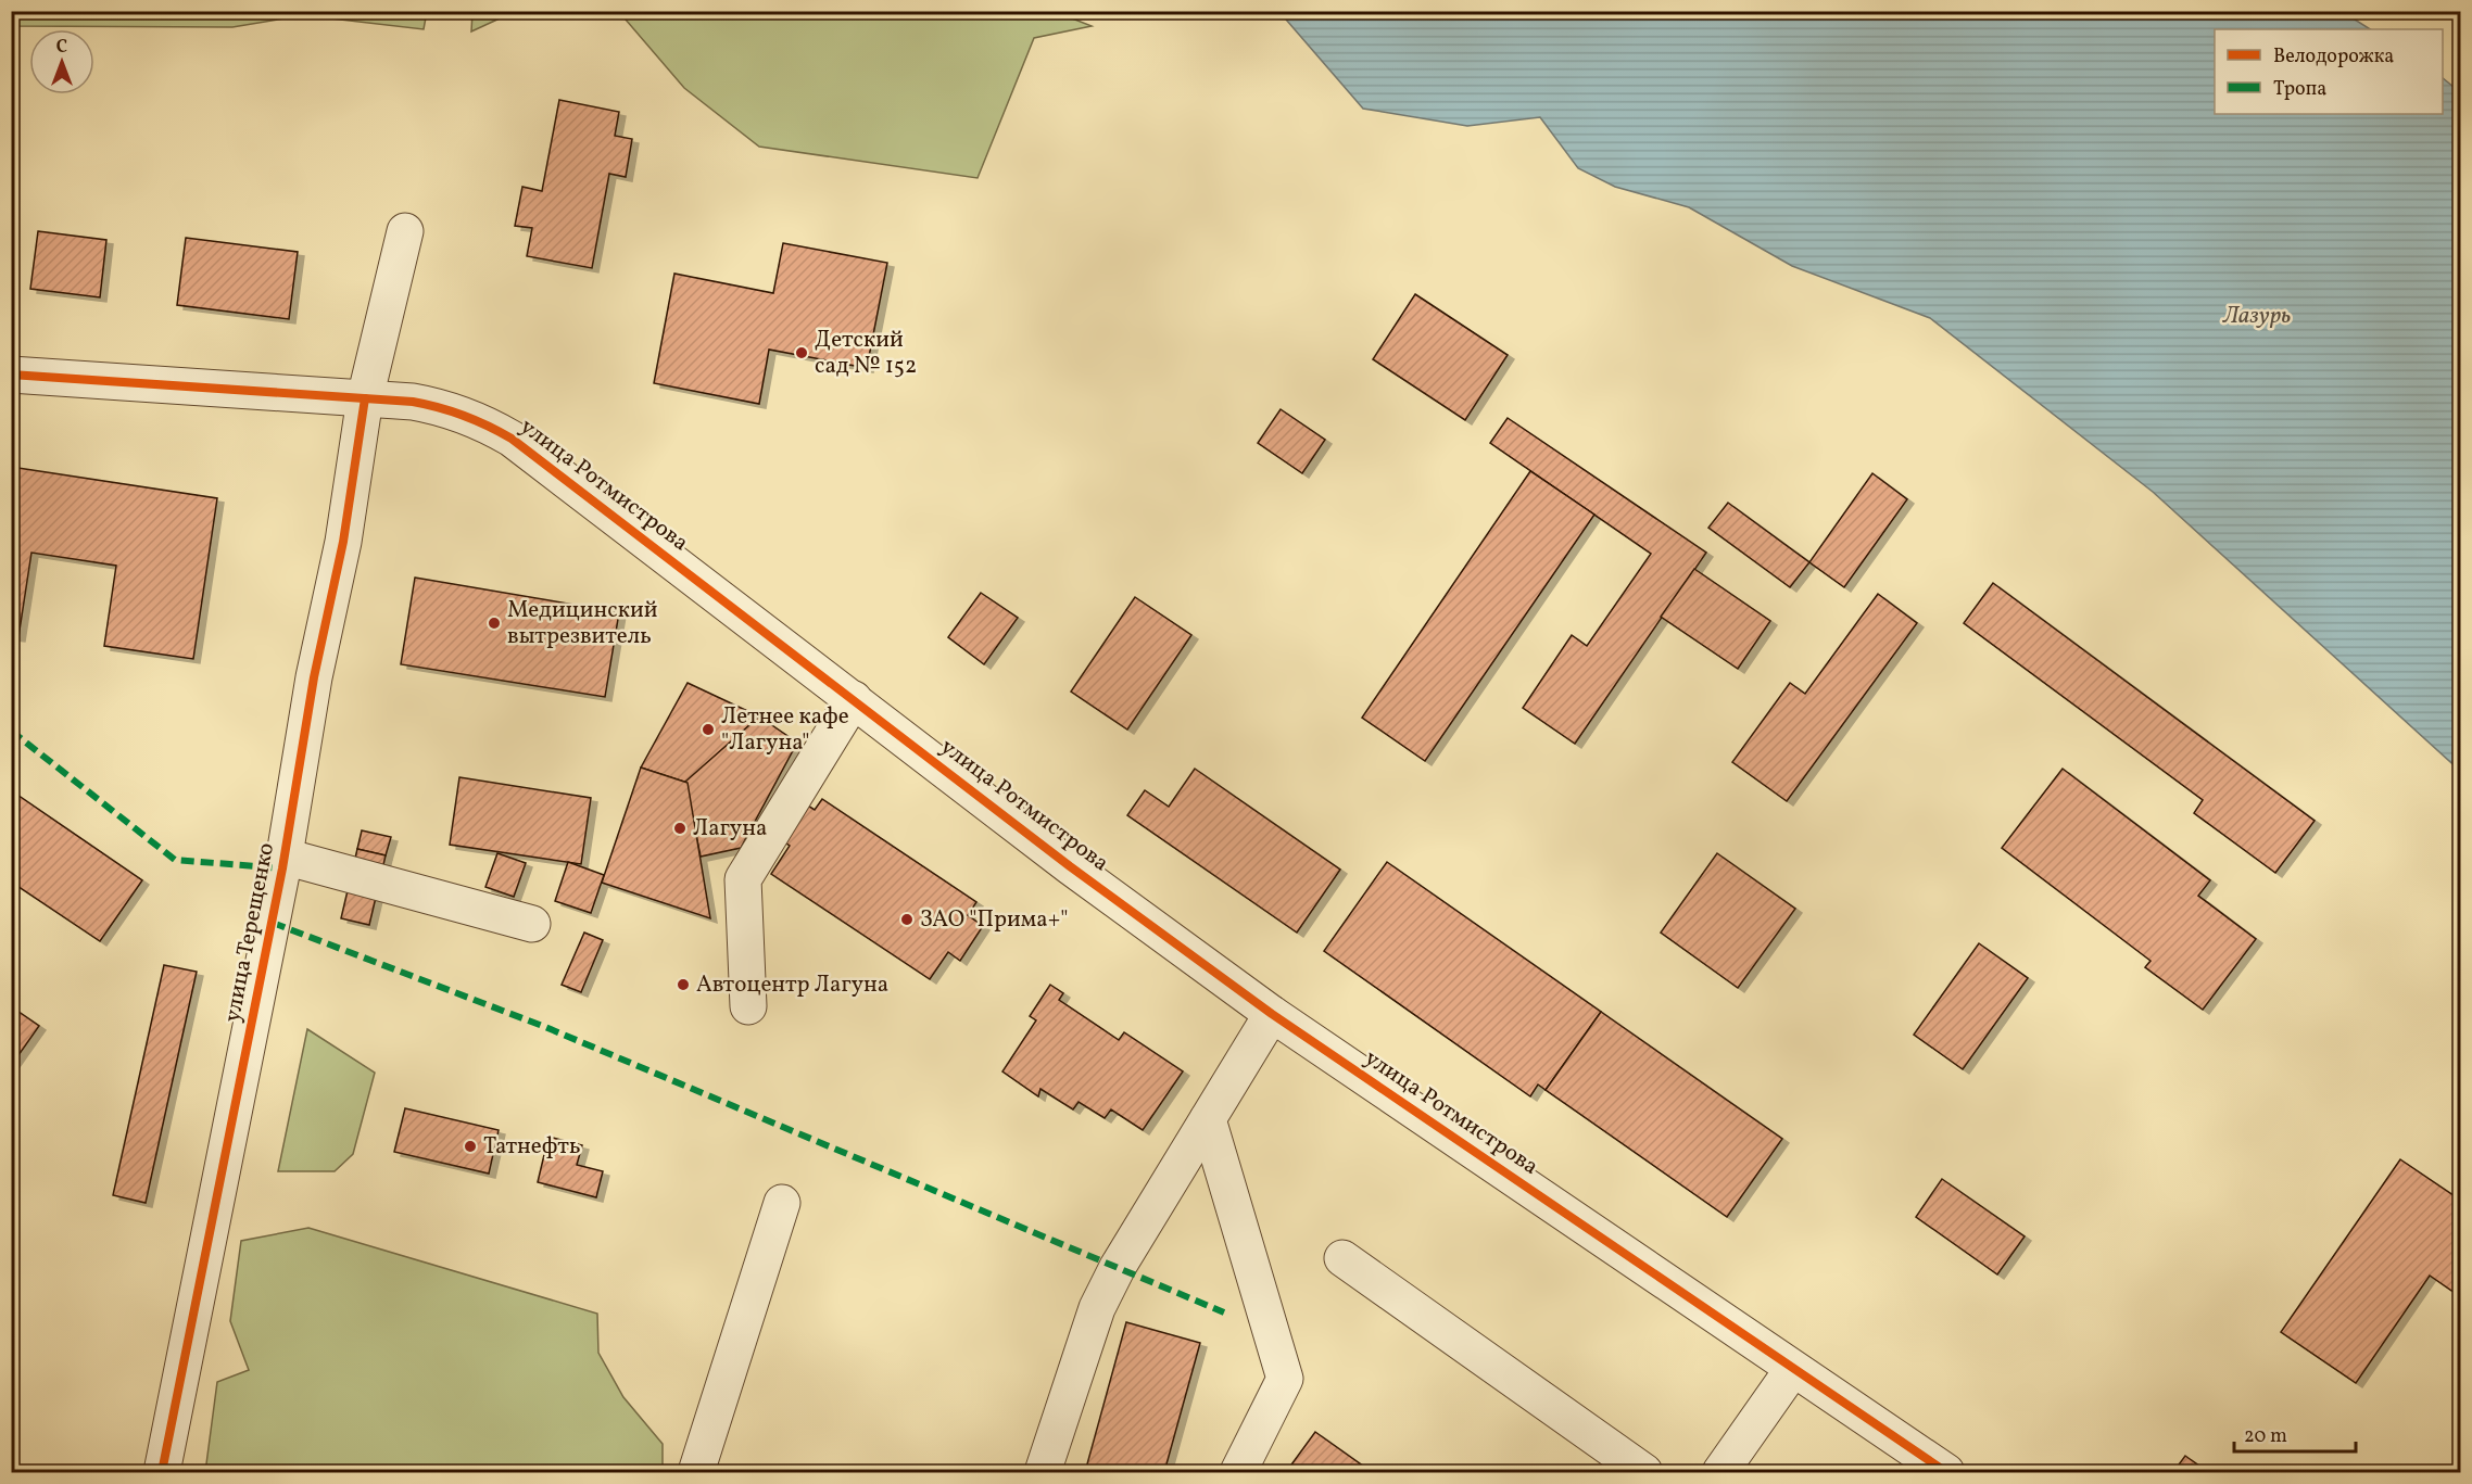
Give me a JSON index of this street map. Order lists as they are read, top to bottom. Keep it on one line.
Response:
{"streets":{"street":["улица Ротмистрова","улица Терещенко"]},"crossings":[["улица Ротмистрова","улица Терещенко"]],"water":["Лазурь"],"places":["Детский сад № 152","Медицинский вытрезвитель","Летнее кафе \"Лагуна\"","Лагуна","ЗАО \"Прима+\"","Автоцентр Лагуна","Татнефть"],"legend":["Велодорожка","Тропа"],"scale_bar":"20 m","north":"top"}
